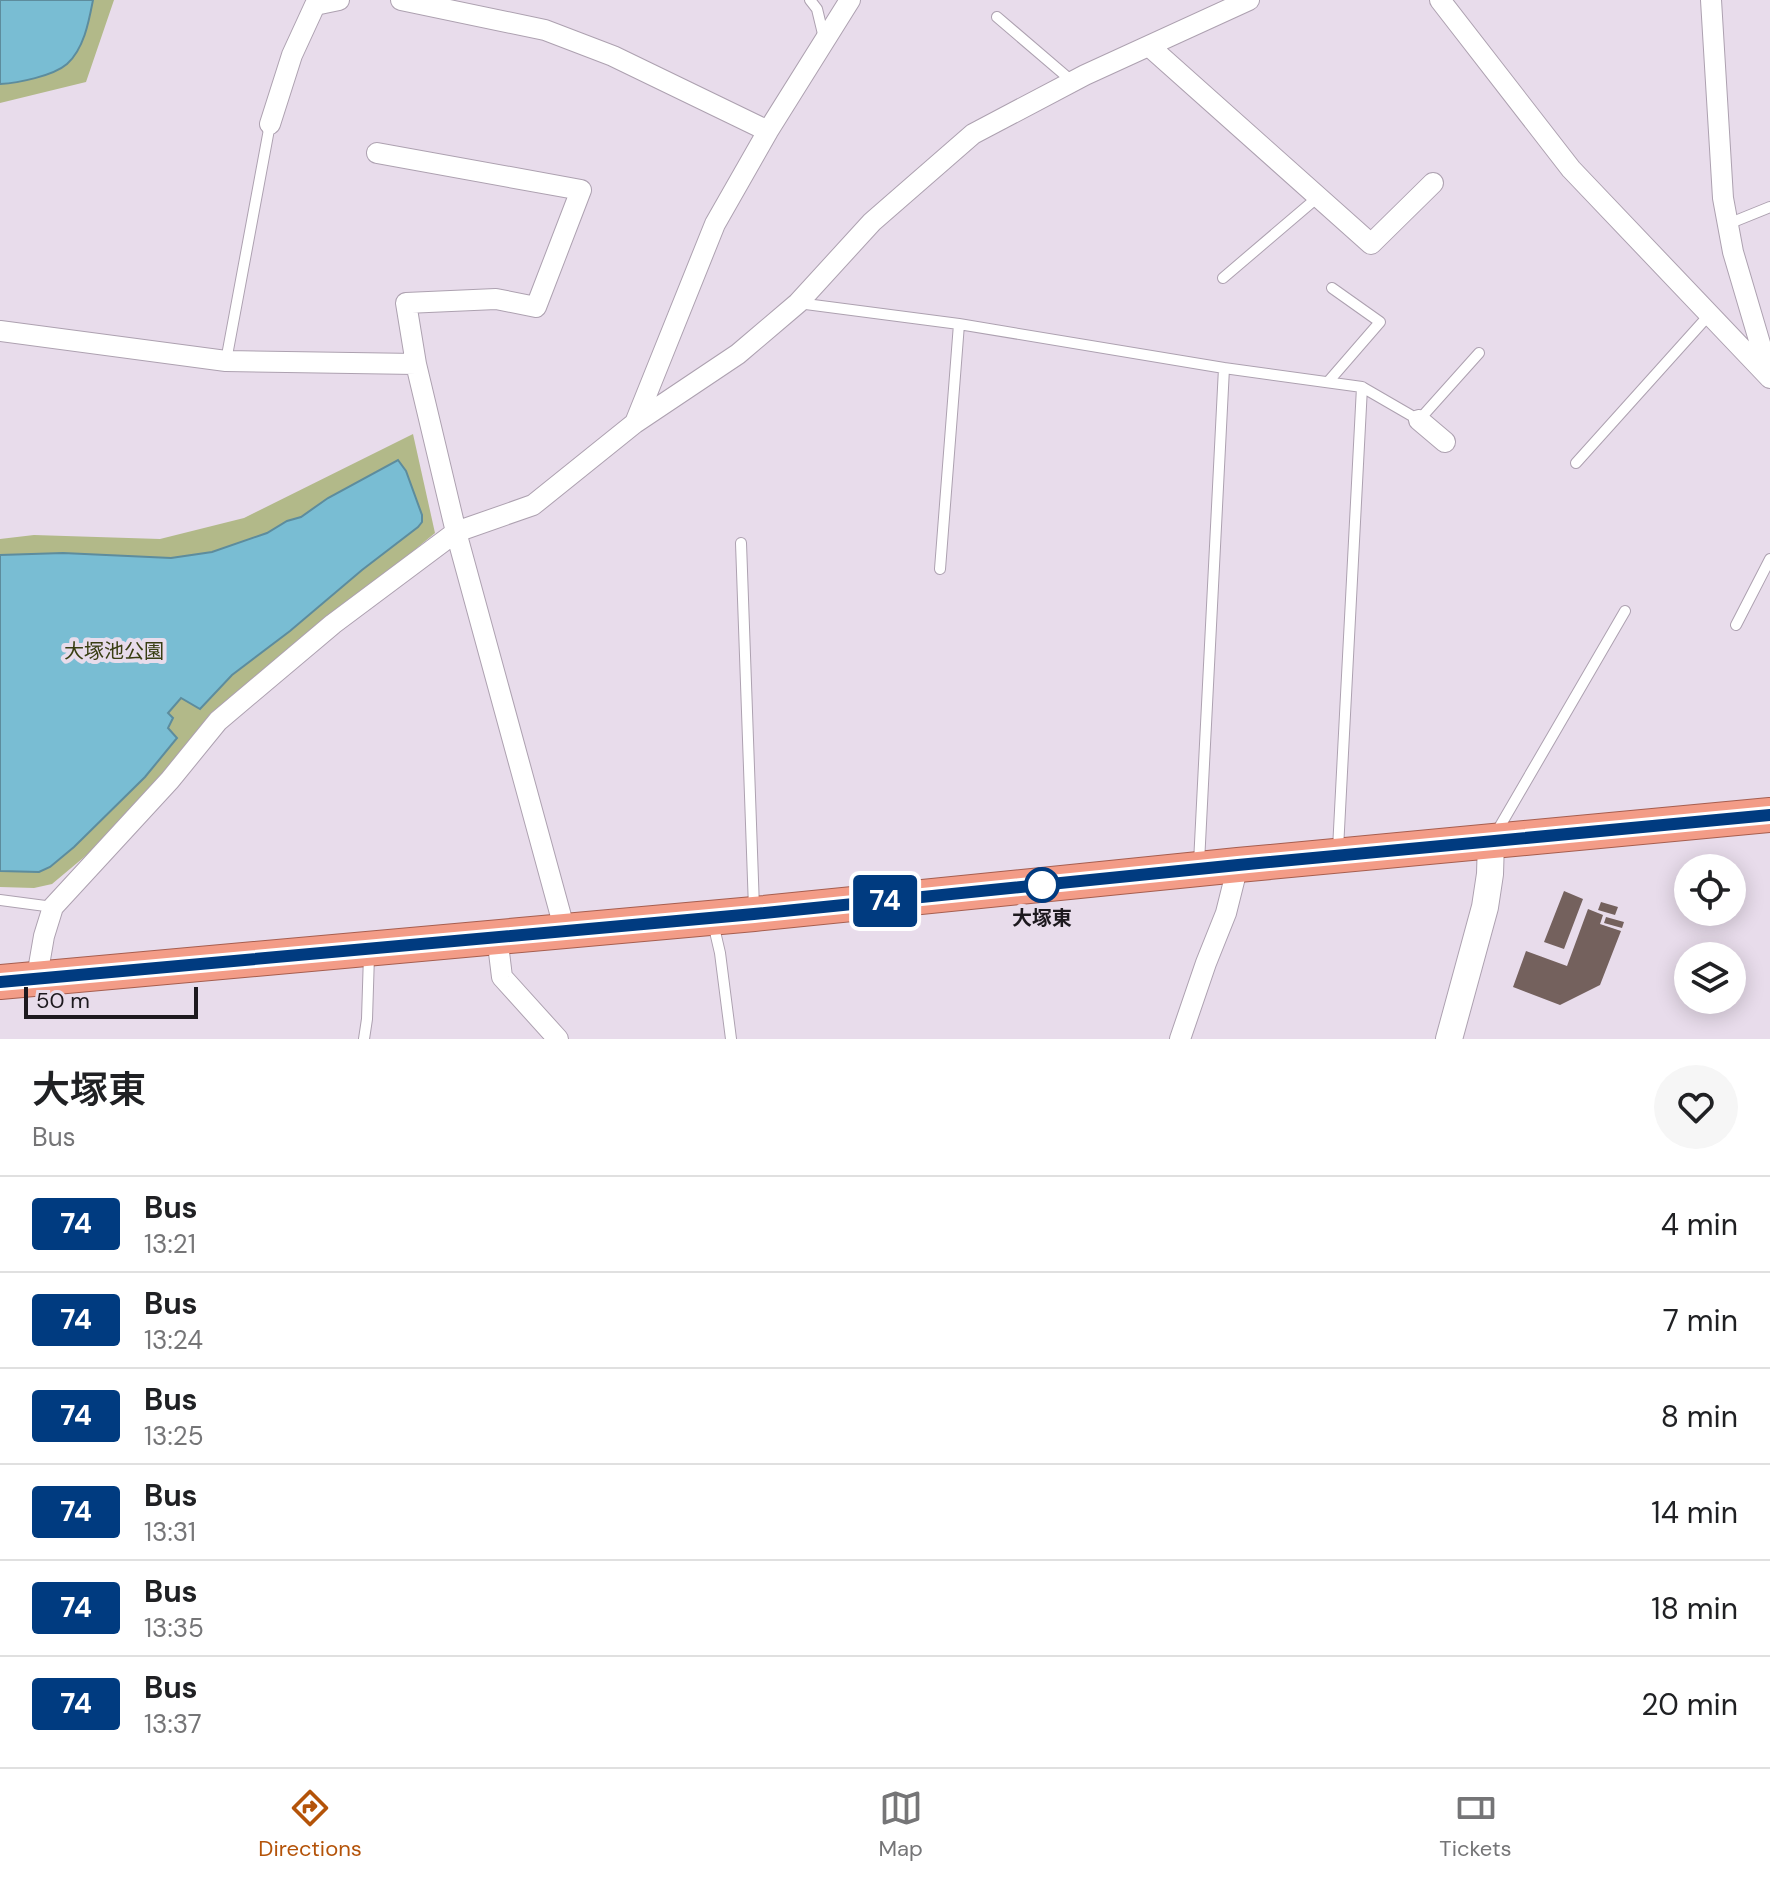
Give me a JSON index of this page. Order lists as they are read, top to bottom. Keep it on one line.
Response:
{"parks":["大塚池公園"],"places":["大塚東"],"lines":["bus line 74"],"scale_bar":"50 m","page":{"on_map":"74","scale":"50 m","heading":["大塚東","Bus"],"list":[{"mark":"74","name":"Bus","note":"13:21","value":"4 min"},{"mark":"74","name":"Bus","note":"13:24","value":"7 min"},{"mark":"74","name":"Bus","note":"13:25","value":"8 min"},{"mark":"74","name":"Bus","note":"13:31","value":"14 min"},{"mark":"74","name":"Bus","note":"13:35","value":"18 min"},{"mark":"74","name":"Bus","note":"13:37","value":"20 min"}],"tabs":["Directions","Map","Tickets"]}}
